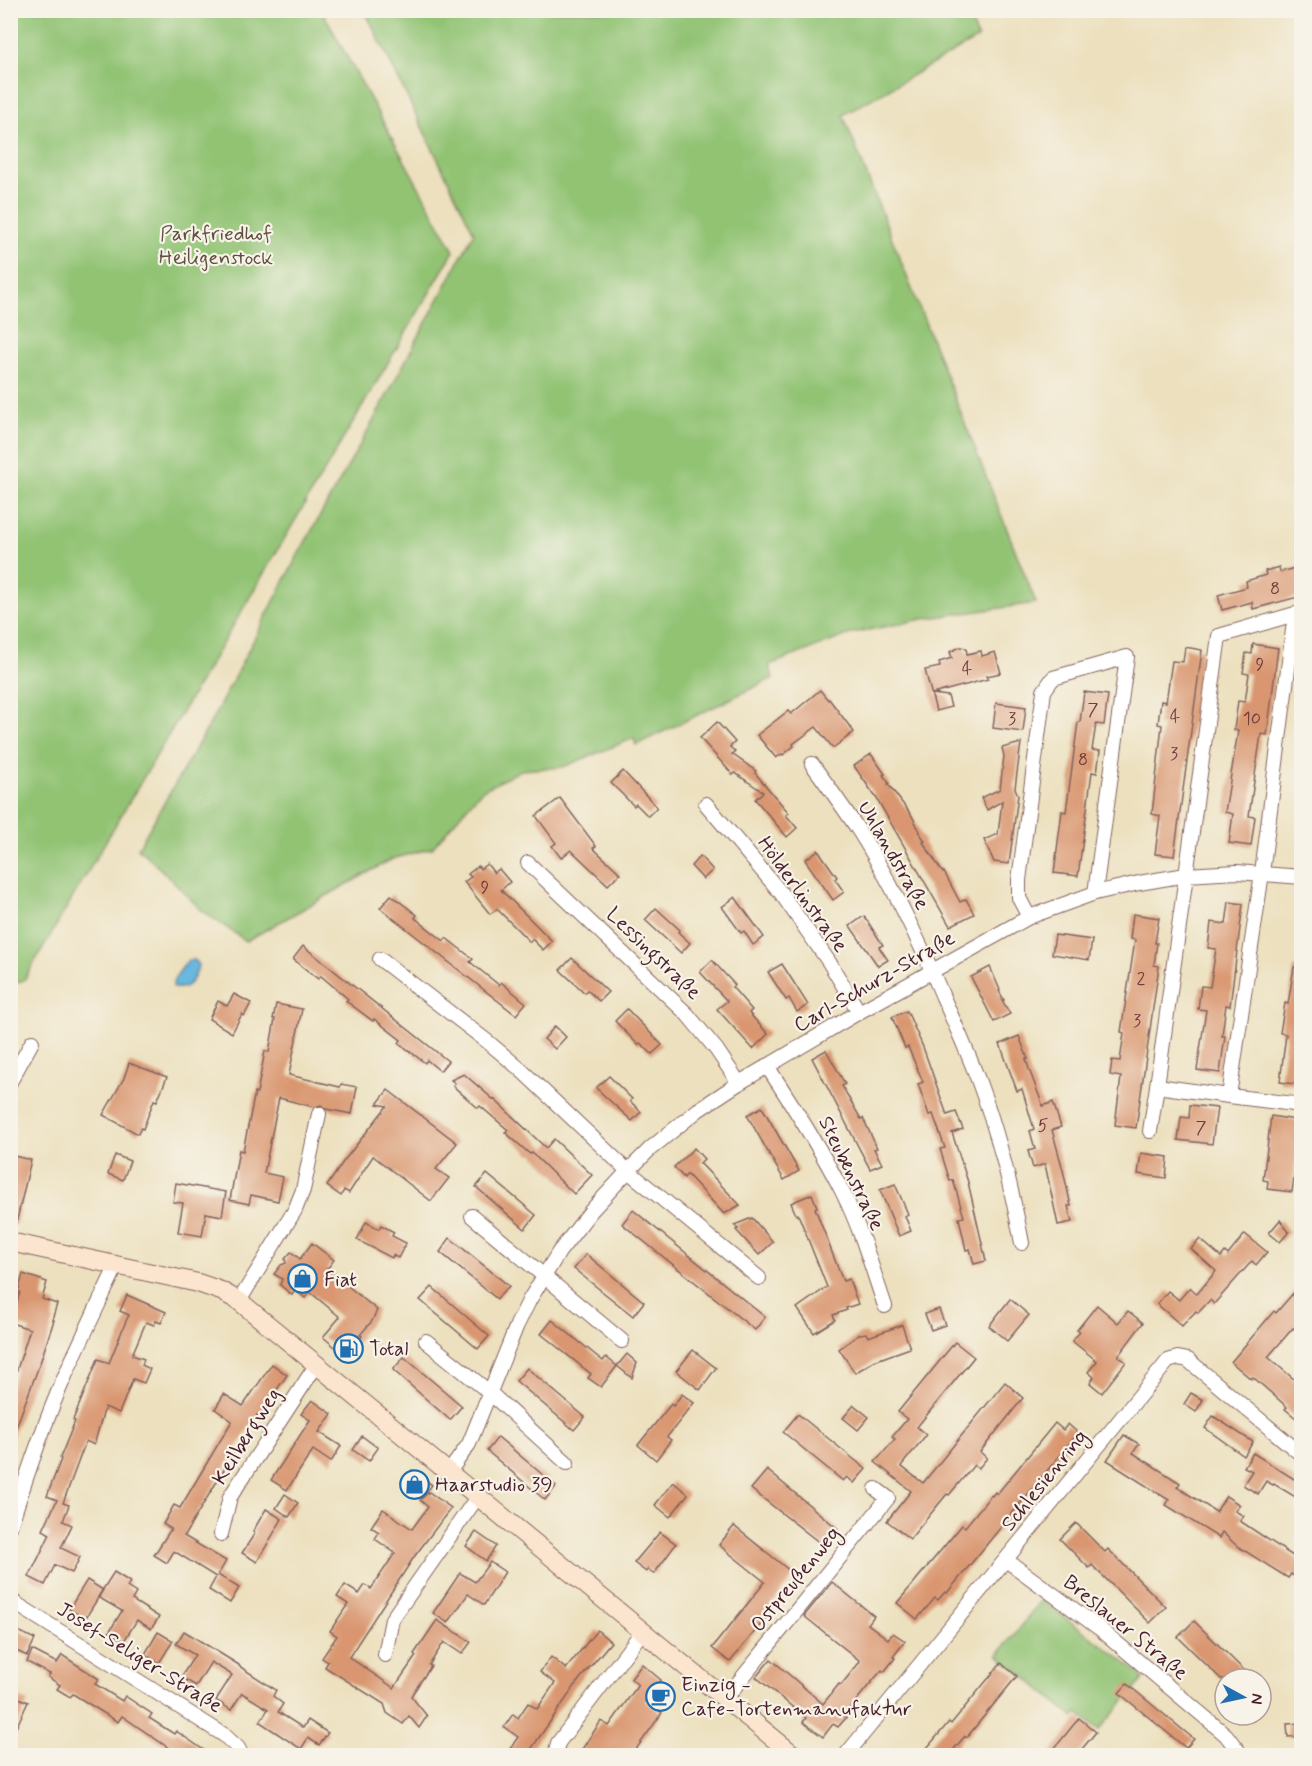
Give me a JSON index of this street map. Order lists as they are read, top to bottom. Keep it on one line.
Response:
{"streets":{"street":["Uhlandstraße","Hölderlinstraße","Lessingstraße","Carl-Schurz-Straße","Steubenstraße","Keilbergweg","Schlesienring","Ostpreußenweg","Breslauer Straße","Josef-Seliger-Straße"]},"crossings":[["Uhlandstraße","Carl-Schurz-Straße"],["Hölderlinstraße","Carl-Schurz-Straße"],["Lessingstraße","Carl-Schurz-Straße"],["Carl-Schurz-Straße","Steubenstraße"],["Schlesienring","Breslauer Straße"]],"parks":["Parkfriedhof Heiligenstock"],"places":{"shop":["Fiat","Haarstudio 39"],"fuel station":["Total"],"cafe":["Einzig - Cafe-Tortenmanufaktur"]},"house_numbers":["8","9","4","7","4","3","10","3","8","9","2","3","5","7"],"north":"right"}
